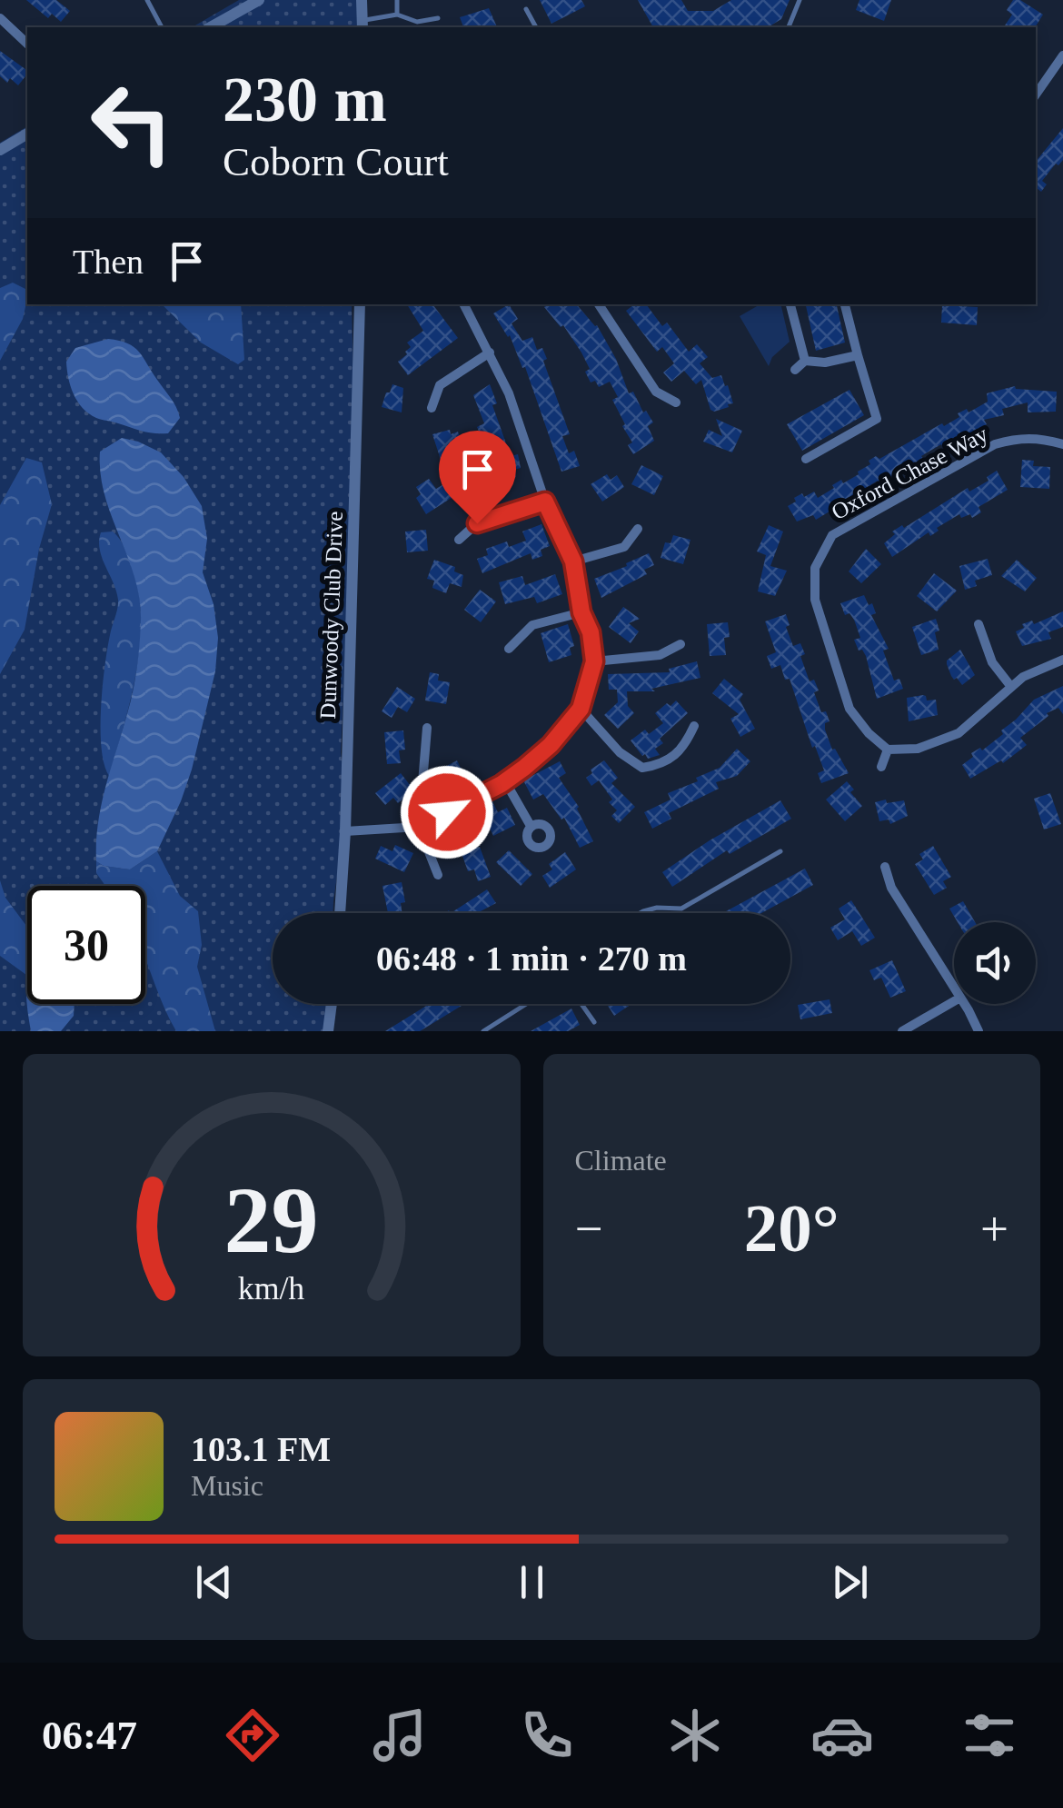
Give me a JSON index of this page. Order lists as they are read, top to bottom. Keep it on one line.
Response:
{"streets":{"street":["Oxford Chase Way","Dunwoody Club Drive"]},"page":{"turn":["230 m","Coborn Court"],"then":"Then","limit":"30","trip":"06:48 · 1 min · 270 m","tile":"Climate","heat":["−","20°","+"],"song":["103.1 FM","Music"],"tabs":"06:47","gauge":["29","km/h"]}}
